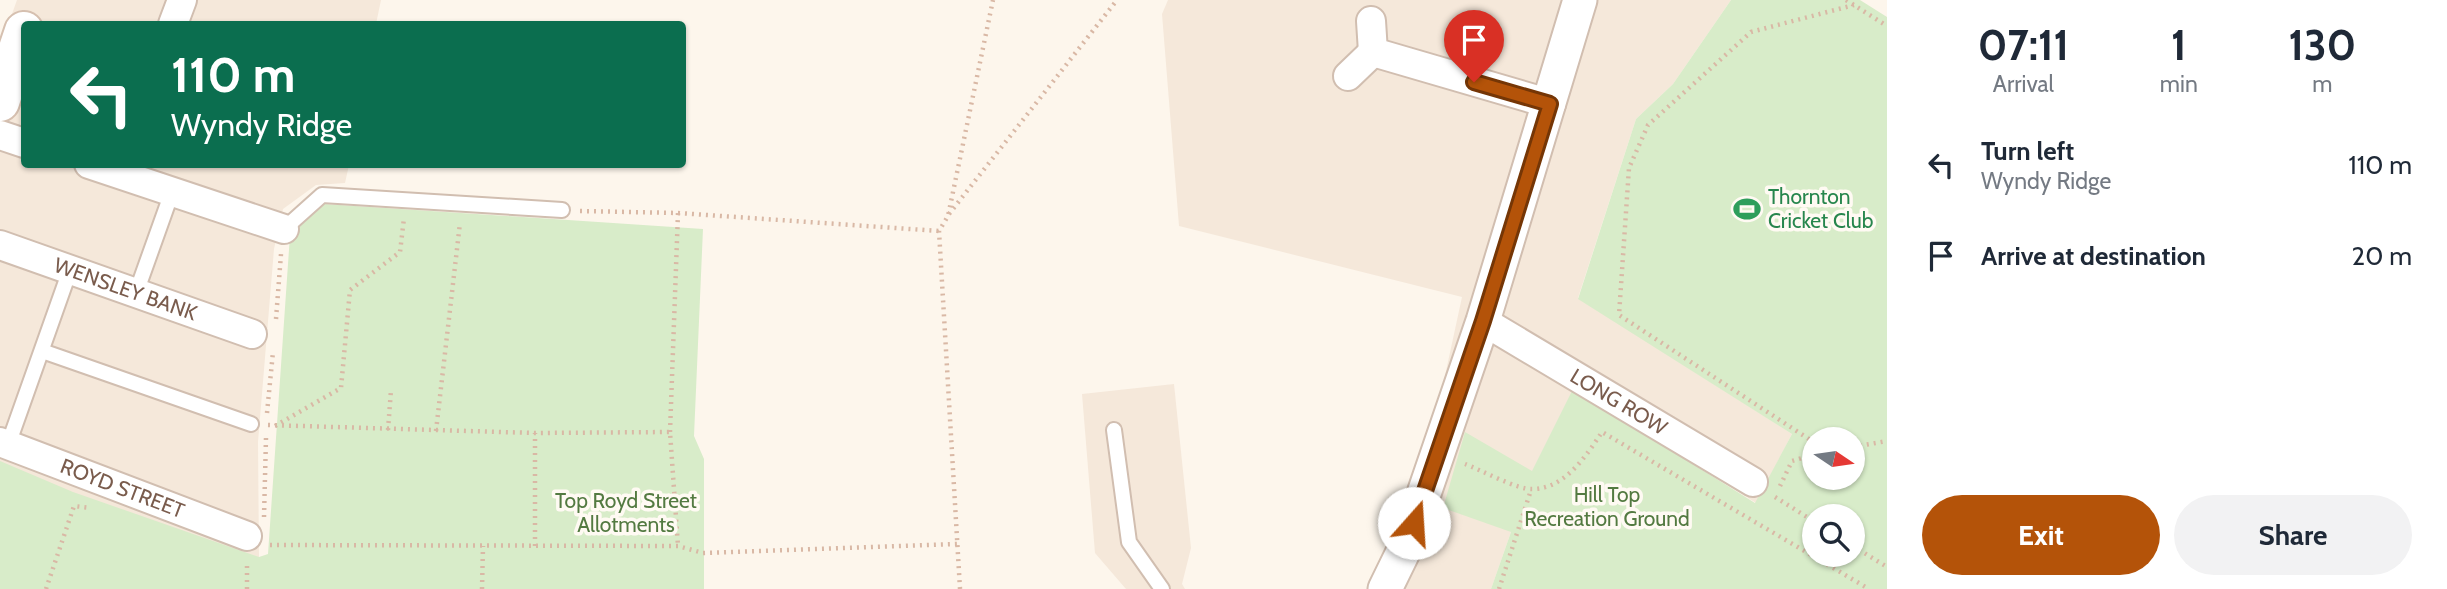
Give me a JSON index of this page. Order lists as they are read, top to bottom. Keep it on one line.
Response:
{"streets":{"street":["WENSLEY BANK","LONG ROW","ROYD STREET"]},"parks":["Hill Top Recreation Ground","Top Royd Street Allotments"],"places":{"sports":["Thornton Cricket Club"]},"north":"right","page":{"eta":["07:11","Arrival","1","min","130","m"],"turn":["110 m","Wyndy Ridge"],"list":[{"name":"Turn left","note":"Wyndy Ridge","value":"110 m"},{"name":"Arrive at destination","value":"20 m"}],"buttons":["Exit","Share"]}}
